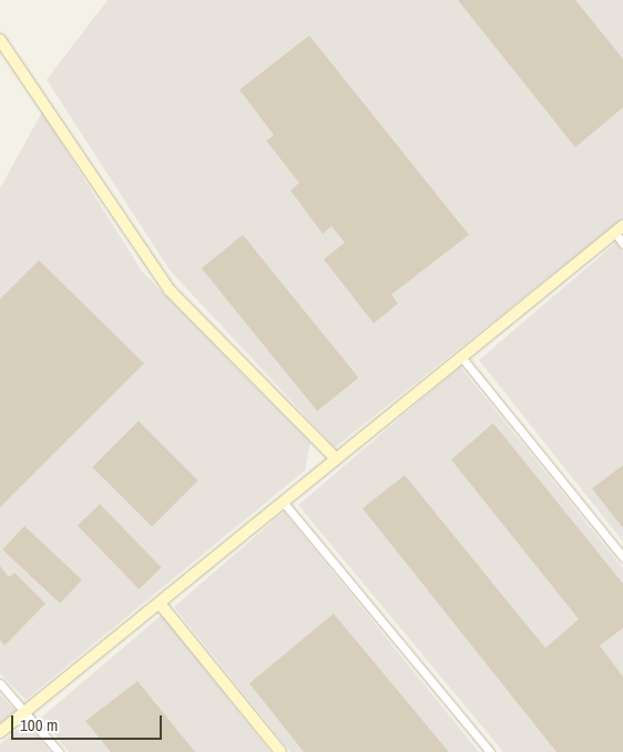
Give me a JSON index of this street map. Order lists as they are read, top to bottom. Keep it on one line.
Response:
{"scale_bar":"100 m"}
